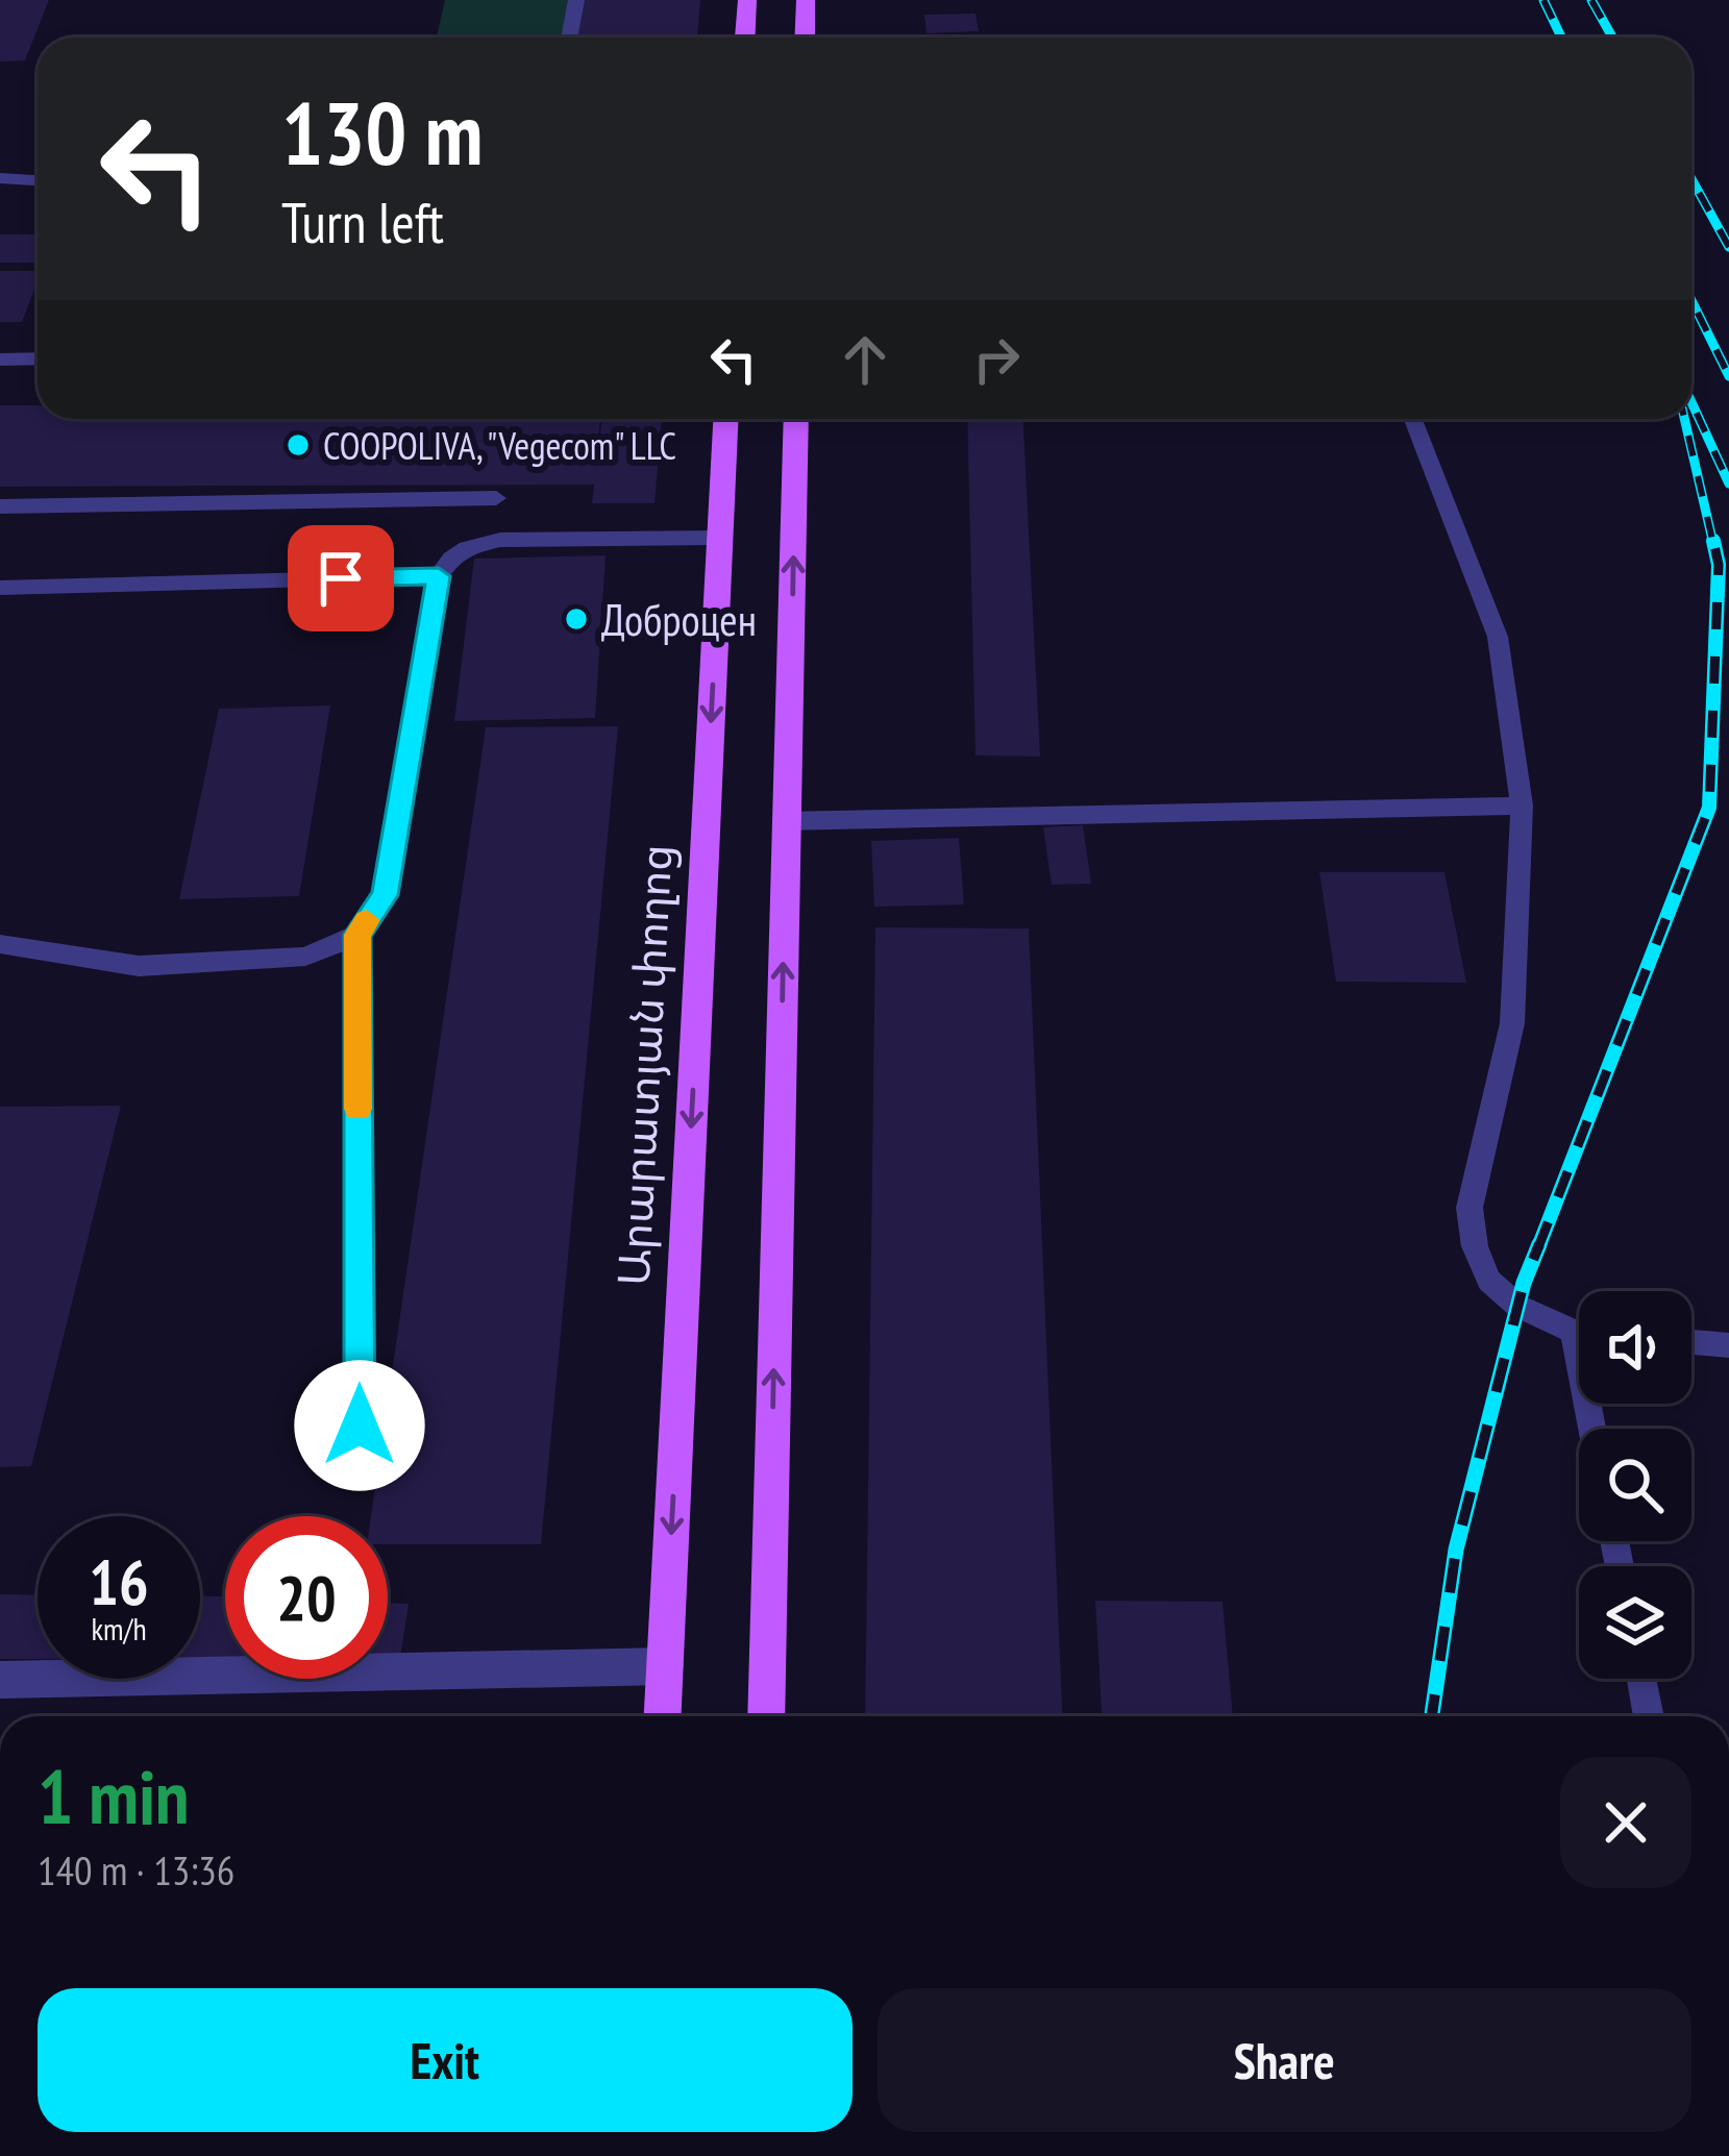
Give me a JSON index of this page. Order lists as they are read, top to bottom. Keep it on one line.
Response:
{"streets":{"main road":["Արարատյան փողոց"]},"places":["COOPOLIVA, \"Vegecom\" LLC","Доброцен"],"page":{"turn":["130 m","Turn left"],"speed":"16 km/h","limit":"20","heading":["1 min","140 m · 13:36"],"buttons":["Exit","Share"]}}
